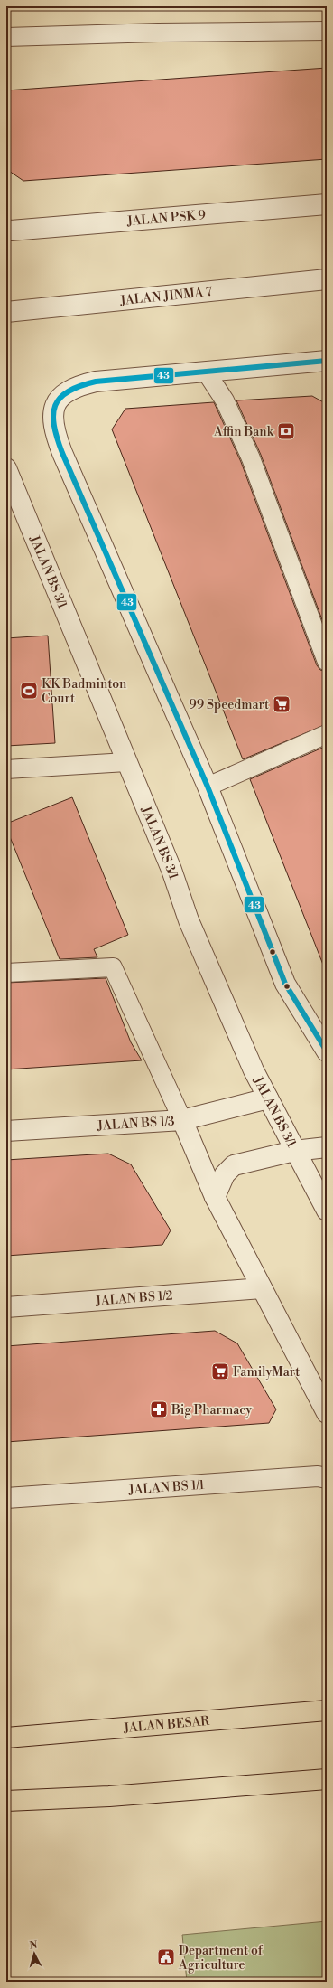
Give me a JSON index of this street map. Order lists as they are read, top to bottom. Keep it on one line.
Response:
{"streets":{"main road":["JALAN BESAR"],"street":["JALAN PSK 9","JALAN JINMA 7","JALAN BS 3/1","JALAN BS 1/3","JALAN BS 1/2","JALAN BS 1/1"]},"crossings":[["JALAN BS 1/3","JALAN BS 1/2"]],"places":{"bank":["Affin Bank"],"sports":["KK Badminton Court"],"supermarket":["99 Speedmart","FamilyMart"],"pharmacy":["Big Pharmacy"],"public building":["Department of Agriculture"]},"lines":["transit line 43"],"north":"top"}
